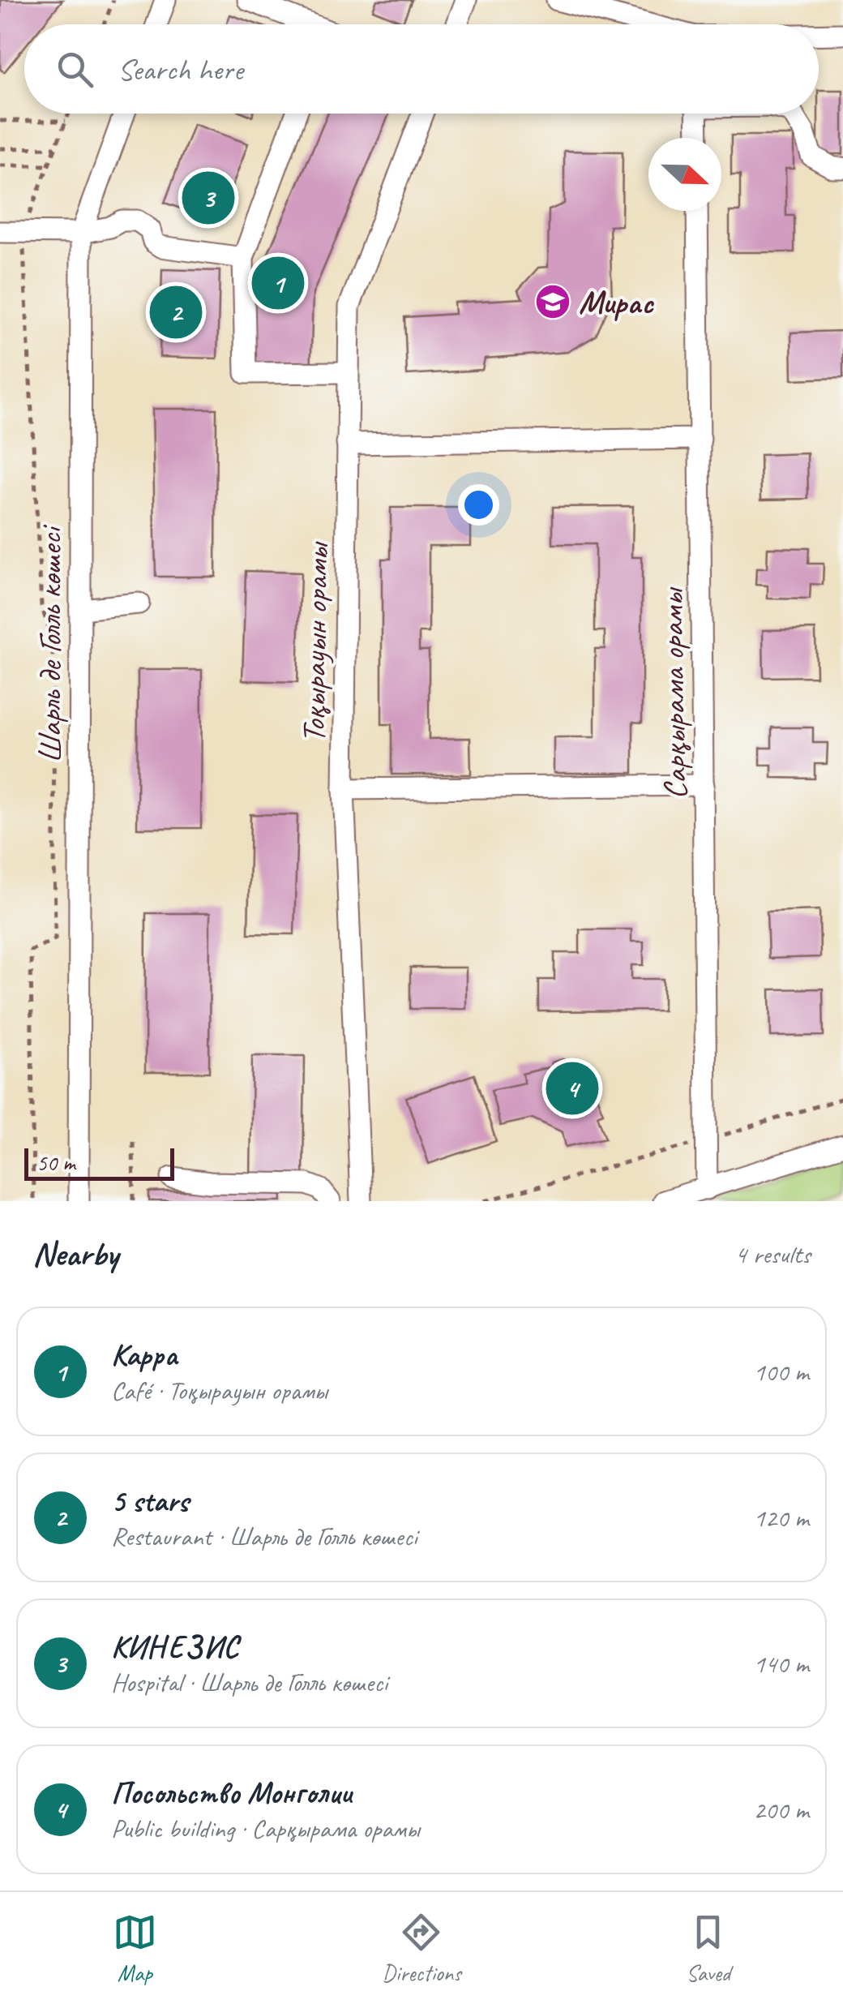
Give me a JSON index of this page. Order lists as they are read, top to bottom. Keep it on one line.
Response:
{"streets":{"street":["Тоқырауын орамы","Шарль де Голль көшесі","Сарқырама орамы"]},"places":{"school or university":["Мирас"]},"scale_bar":"50 m","north":"right","page":{"search":"Search here","pins":["3","1","2","4"],"scale":"50 m","heading":["Nearby","4 results"],"list":[{"mark":"1","name":"Карра","note":"Café · Тоқырауын орамы","value":"100 m"},{"mark":"2","name":"5 stars","note":"Restaurant · Шарль де Голль көшесі","value":"120 m"},{"mark":"3","name":"КИНЕЗИС","note":"Hospital · Шарль де Голль көшесі","value":"140 m"},{"mark":"4","name":"Посольство Монголии","note":"Public building · Сарқырама орамы","value":"200 m"}],"nav":["Map","Directions","Saved"]}}
